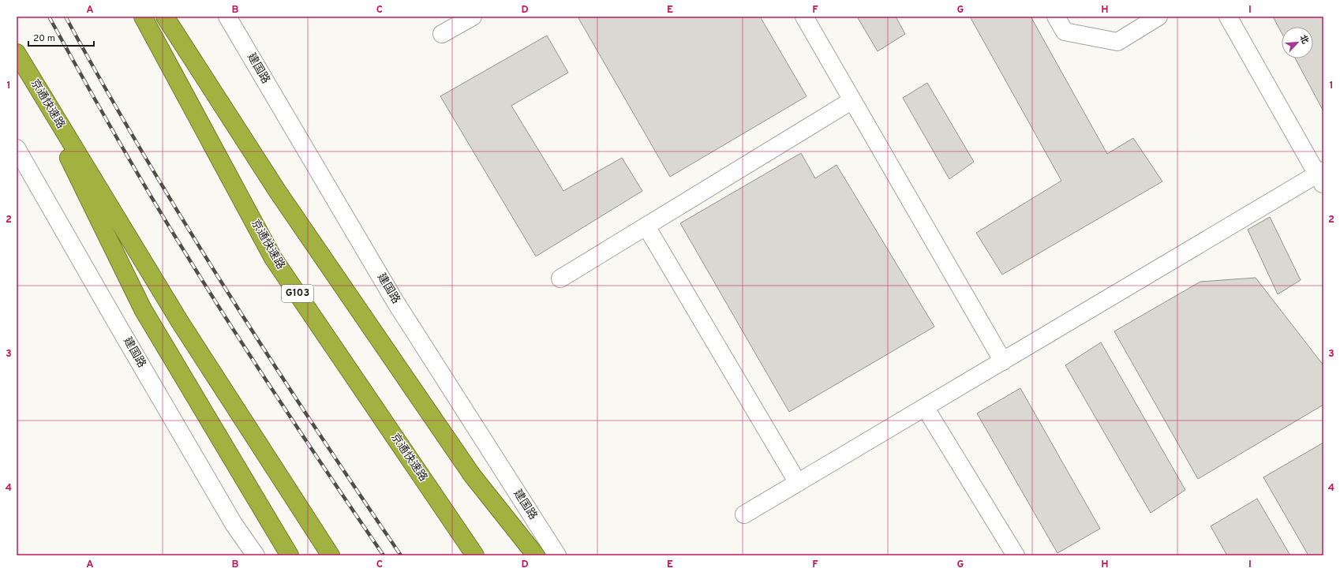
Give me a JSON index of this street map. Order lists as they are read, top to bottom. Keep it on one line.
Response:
{"streets":{"highway":["京通快速路","G103"],"street":["建国路"]},"scale_bar":"20 m","north":"top right","grid":{"columns":["A","B","C","D","E","F","G","H","I"],"rows":["1","2","3","4"]}}
